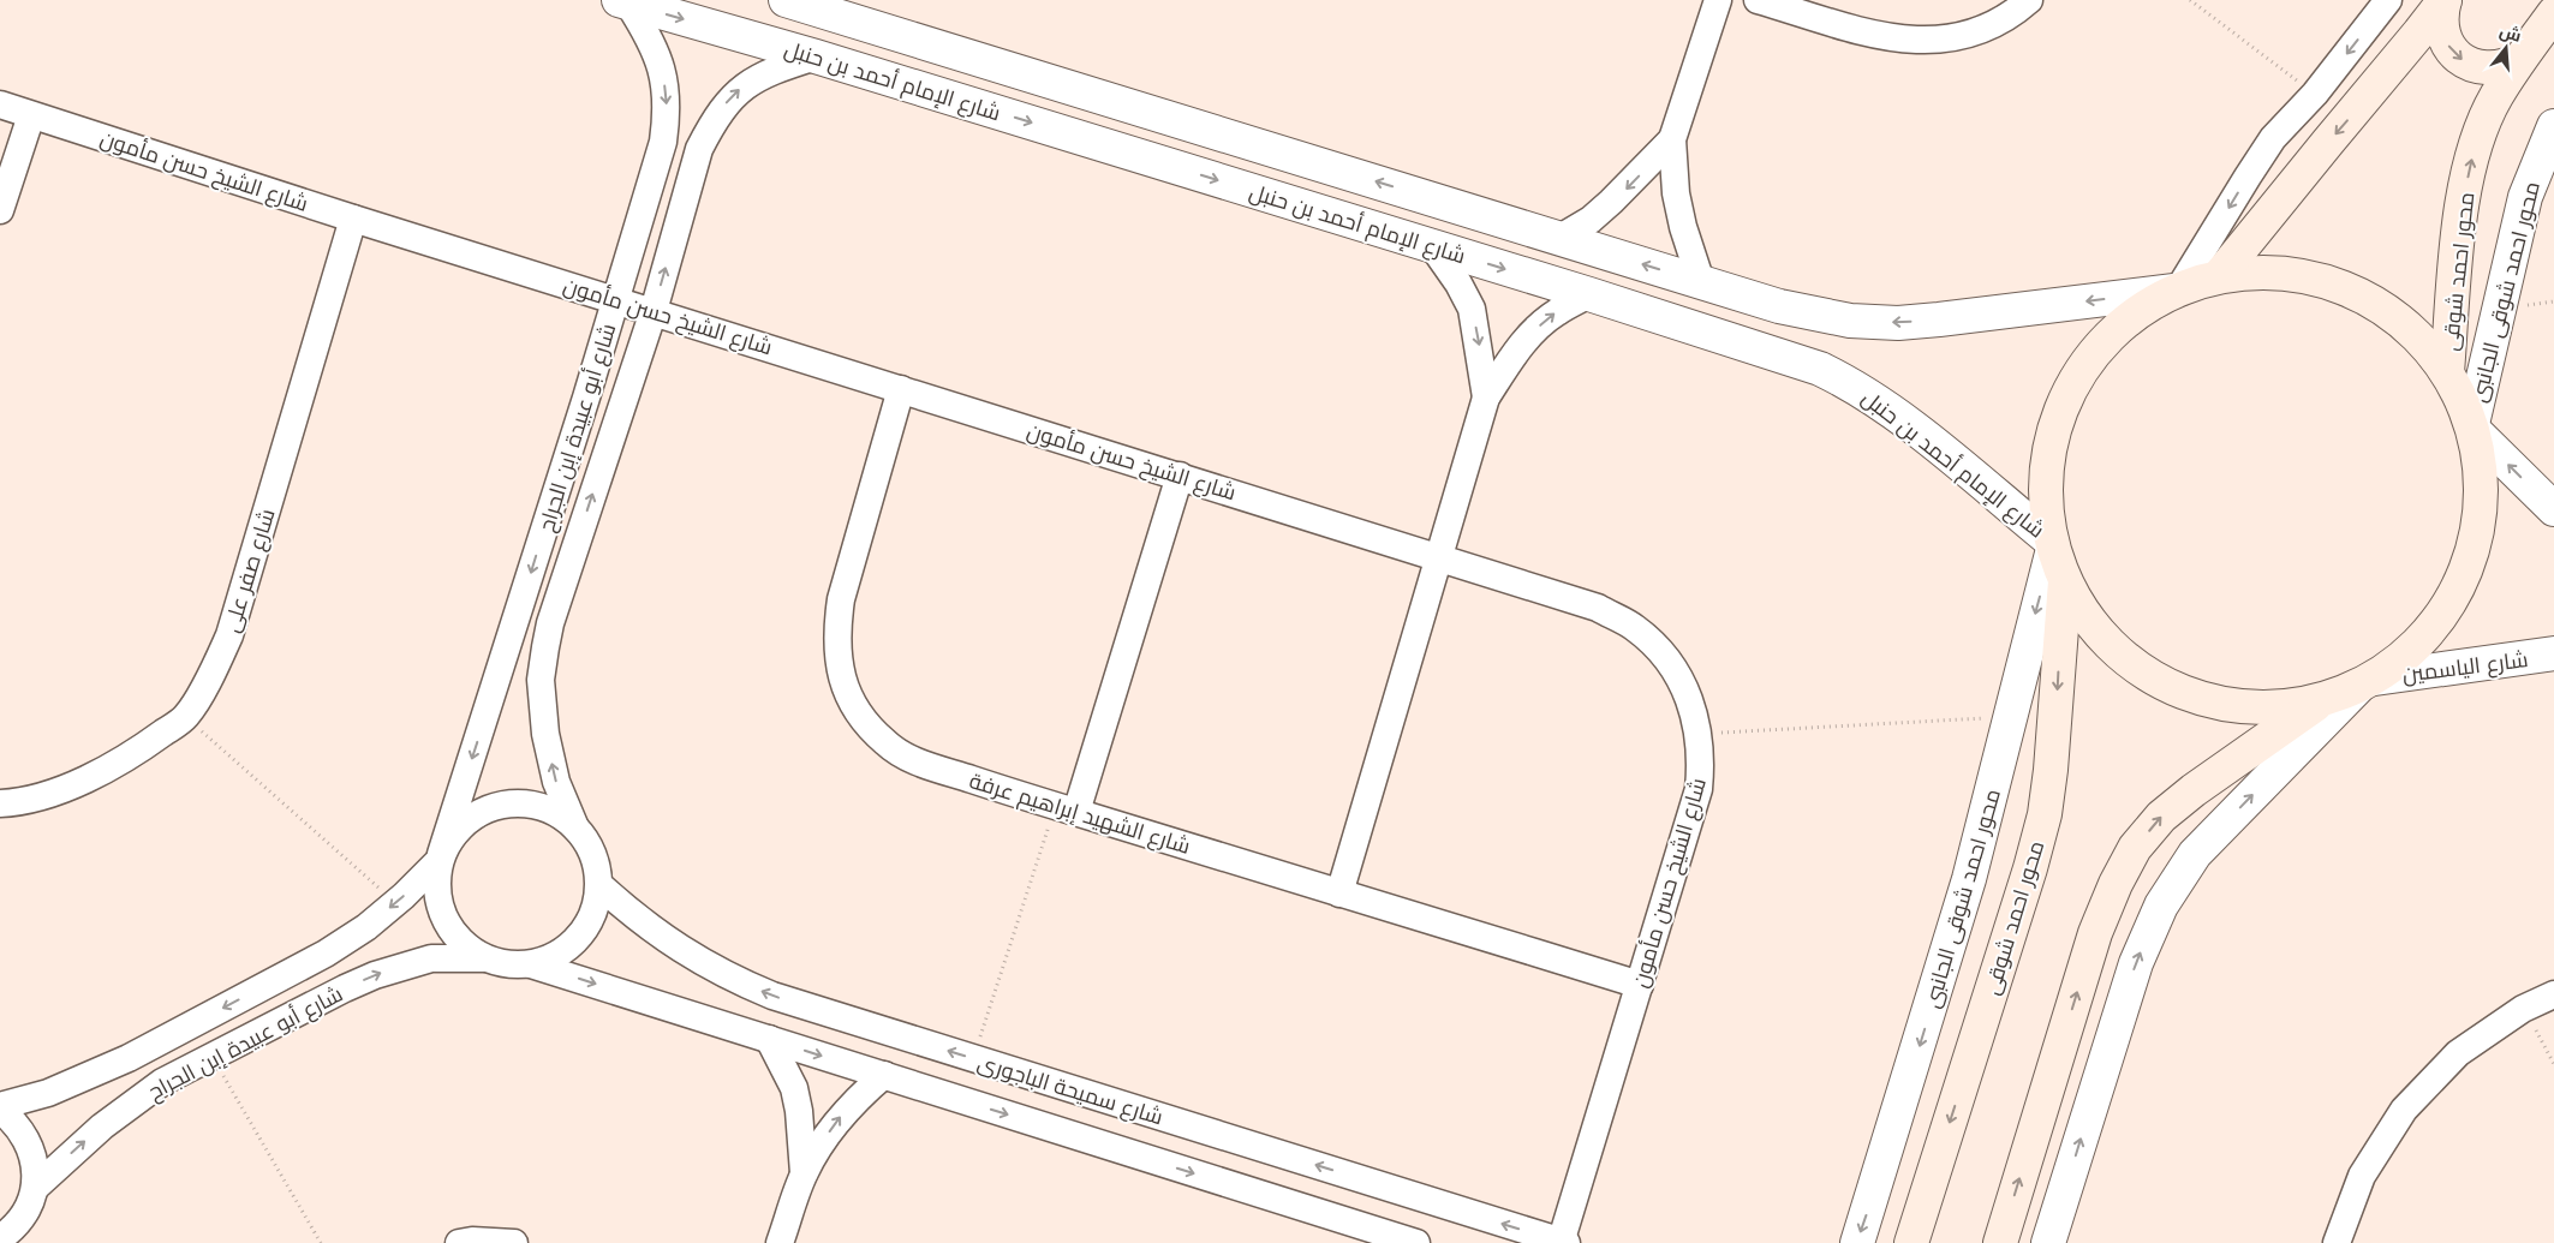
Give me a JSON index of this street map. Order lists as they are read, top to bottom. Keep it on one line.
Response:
{"streets":{"main road":["محور احمد شوقى"],"street":["شارع الإمام أحمد بن حنبل","شارع الشيخ حسن مأمون","محور احمد شوقى الجانبى","شارع أبو عبيدة إبن الجراح","شارع صفر على","شارع الياسمين","شارع الشهيد إبراهيم عرفة","شارع سميحة الباجورى"]},"crossings":[["شارع الإمام أحمد بن حنبل","محور احمد شوقى الجانبى"],["شارع الإمام أحمد بن حنبل","شارع أبو عبيدة إبن الجراح"],["شارع الشيخ حسن مأمون","شارع أبو عبيدة إبن الجراح"],["شارع الشيخ حسن مأمون","شارع صفر على"],["شارع الشيخ حسن مأمون","شارع الشهيد إبراهيم عرفة"],["شارع الشيخ حسن مأمون","شارع سميحة الباجورى"],["شارع أبو عبيدة إبن الجراح","شارع سميحة الباجورى"]],"north":"top"}
